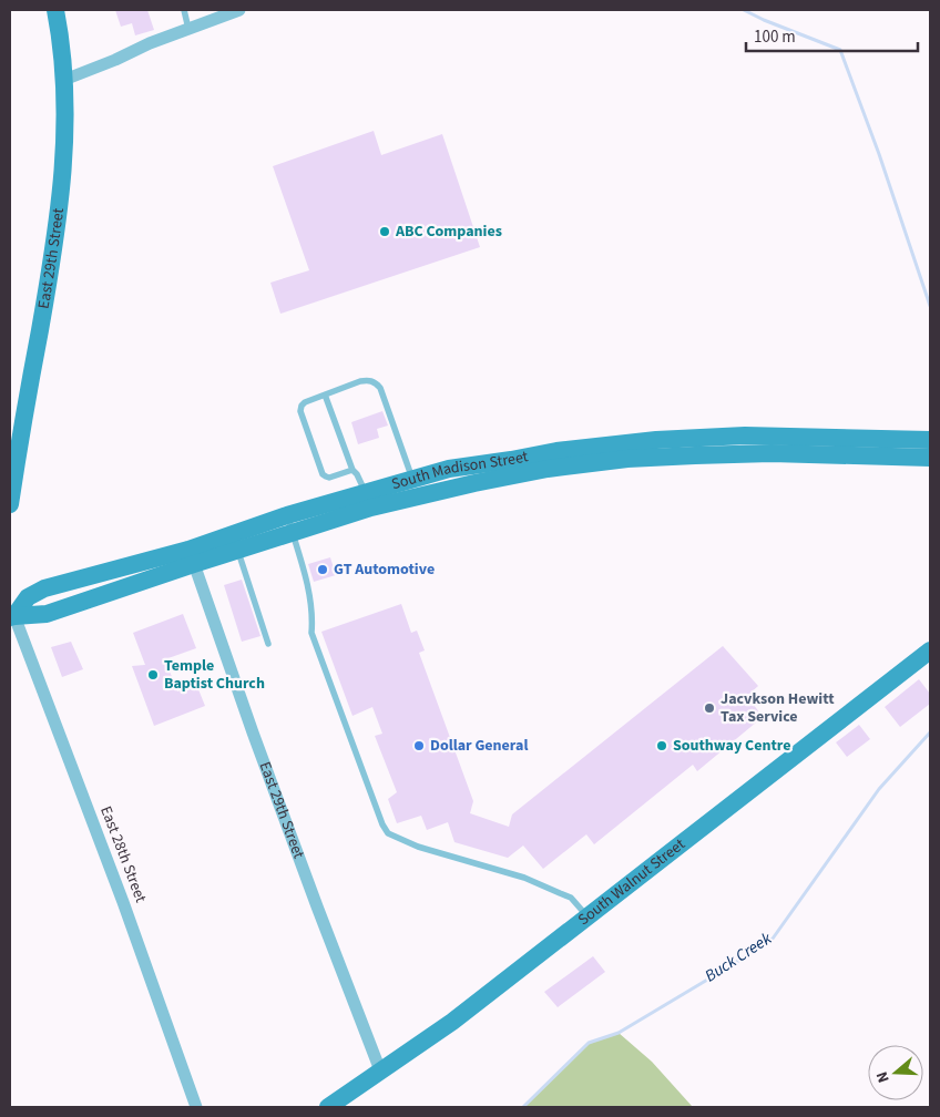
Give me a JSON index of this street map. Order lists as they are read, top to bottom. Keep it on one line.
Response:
{"streets":{"main road":["East 29th Street","South Madison Street","South Walnut Street"],"street":["East 28th Street"]},"crossings":[["East 29th Street","South Madison Street"],["East 29th Street","South Walnut Street"],["South Madison Street","East 28th Street"]],"water":["Buck Creek"],"places":["ABC Companies","GT Automotive","Temple Baptist Church","Jacvkson Hewitt Tax Service","Dollar General","Southway Centre"],"scale_bar":"100 m","north":"left"}
